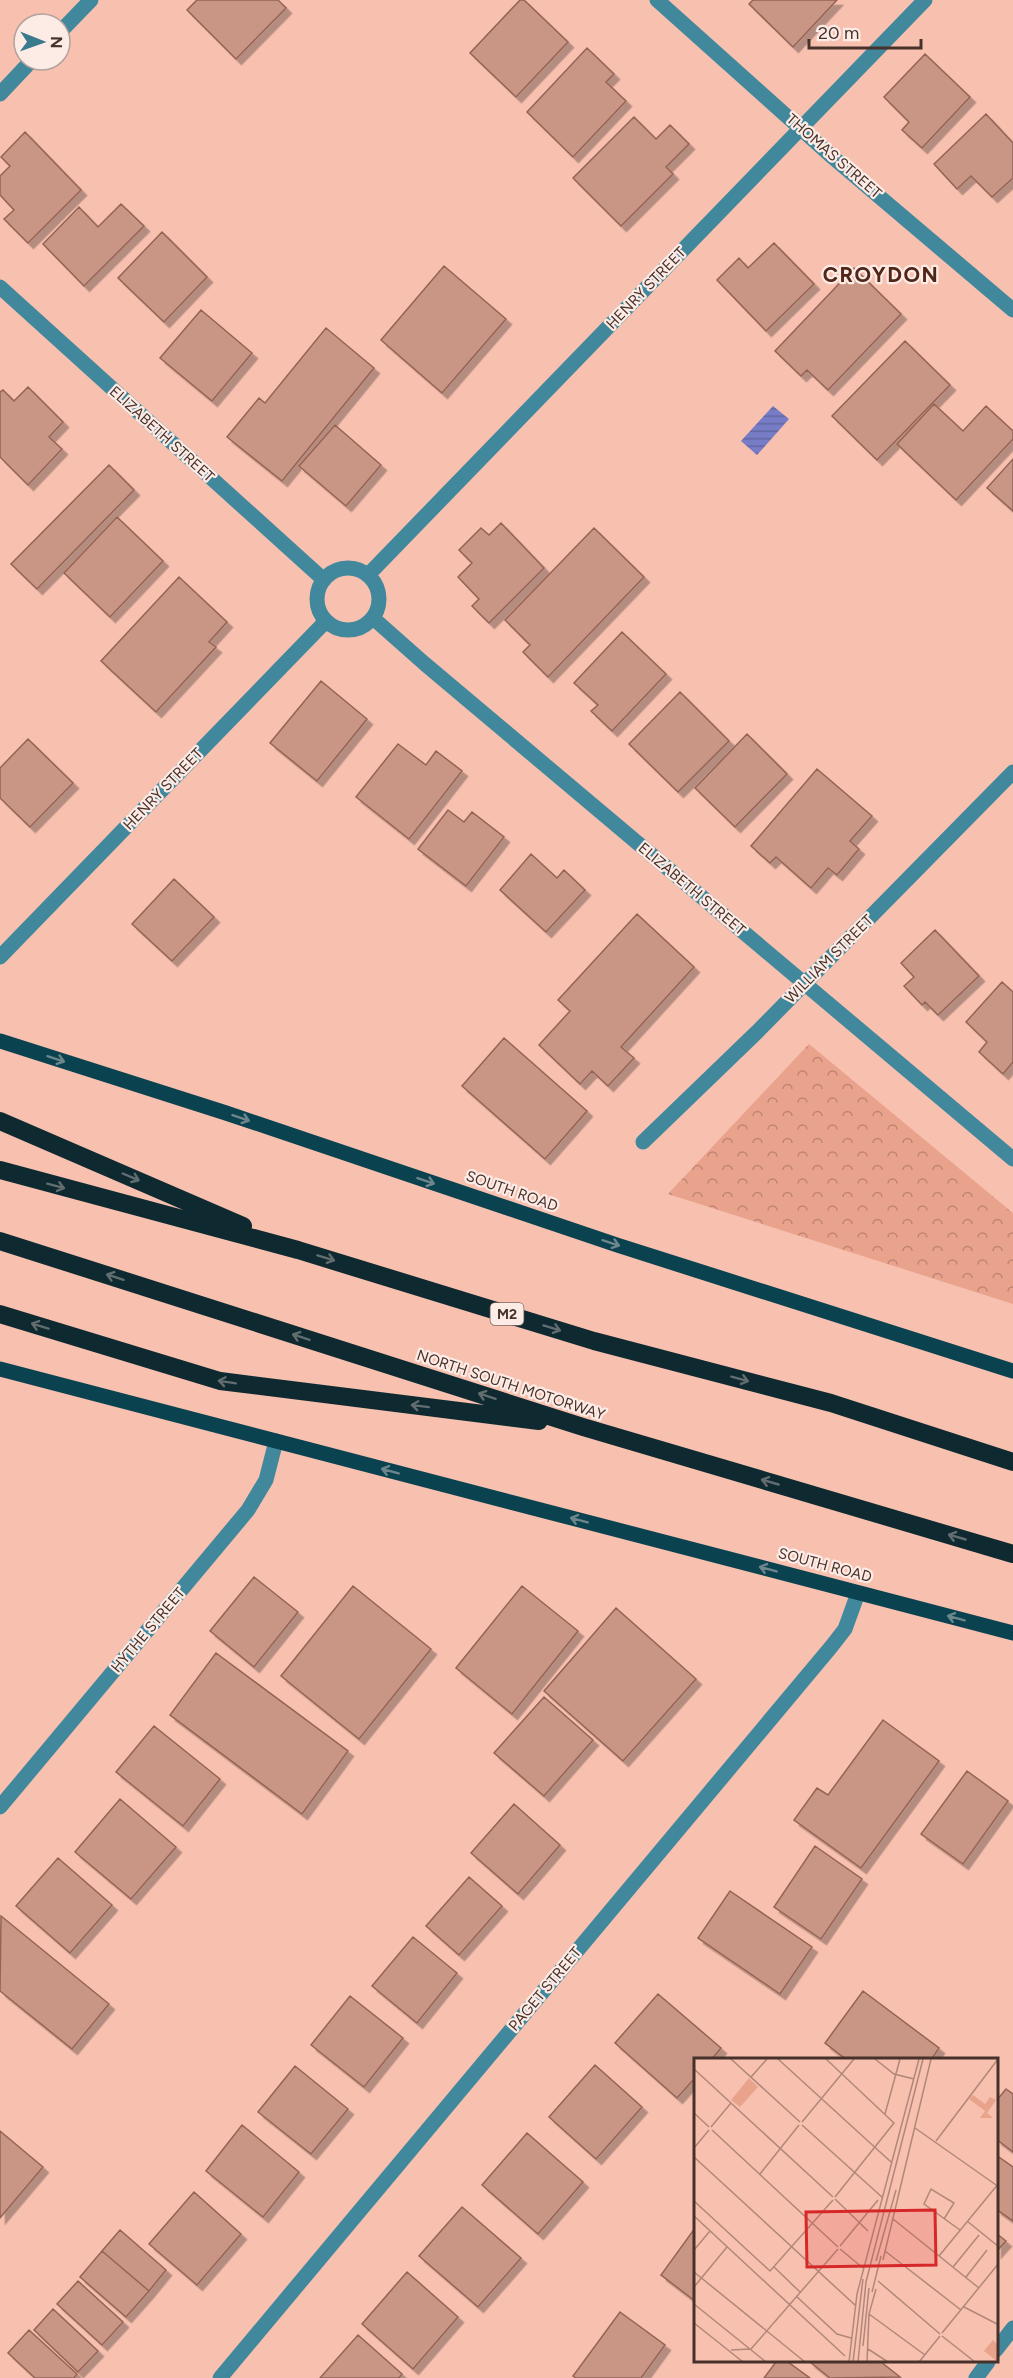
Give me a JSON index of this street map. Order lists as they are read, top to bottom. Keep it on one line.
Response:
{"streets":{"highway":["M2","NORTH SOUTH MOTORWAY"],"main road":["SOUTH ROAD"],"street":["THOMAS STREET","HENRY STREET","ELIZABETH STREET","WILLIAM STREET","HYTHE STREET","PAGET STREET"]},"crossings":[["THOMAS STREET","HENRY STREET"],["HENRY STREET","ELIZABETH STREET"],["ELIZABETH STREET","WILLIAM STREET"],["SOUTH ROAD","HYTHE STREET"],["SOUTH ROAD","PAGET STREET"]],"districts":["CROYDON"],"scale_bar":"20 m","north":"right"}
